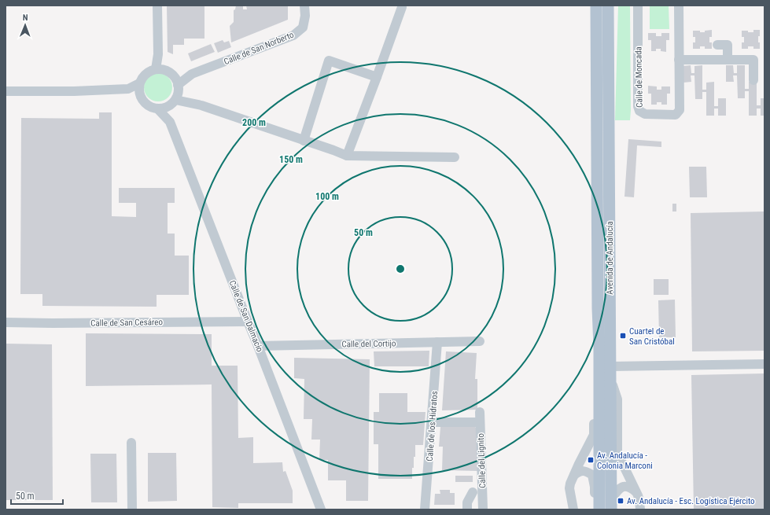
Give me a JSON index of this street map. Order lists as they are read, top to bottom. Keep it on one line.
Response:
{"streets":{"main road":["Avenida de Andalucía"],"street":["Calle de San Norberto","Calle de Moncada","Calle de San Dalmacio","Calle de San Cesáreo","Calle del Cortijo","Calle de los Hidratos","Calle del Lignito"]},"crossings":[["Calle de San Norberto","Calle de San Dalmacio"],["Calle de San Dalmacio","Calle de San Cesáreo"],["Calle de San Dalmacio","Calle del Cortijo"],["Calle del Cortijo","Calle de los Hidratos"],["Calle de los Hidratos","Calle del Lignito"]],"places":{"transit":["Cuartel de San Cristóbal","Av. Andalucía - Colonia Marconi","Av. Andalucía - Esc. Logística Ejército"]},"scale_bar":"50 m","north":"top","rings":["200 m","150 m","100 m","50 m"]}
